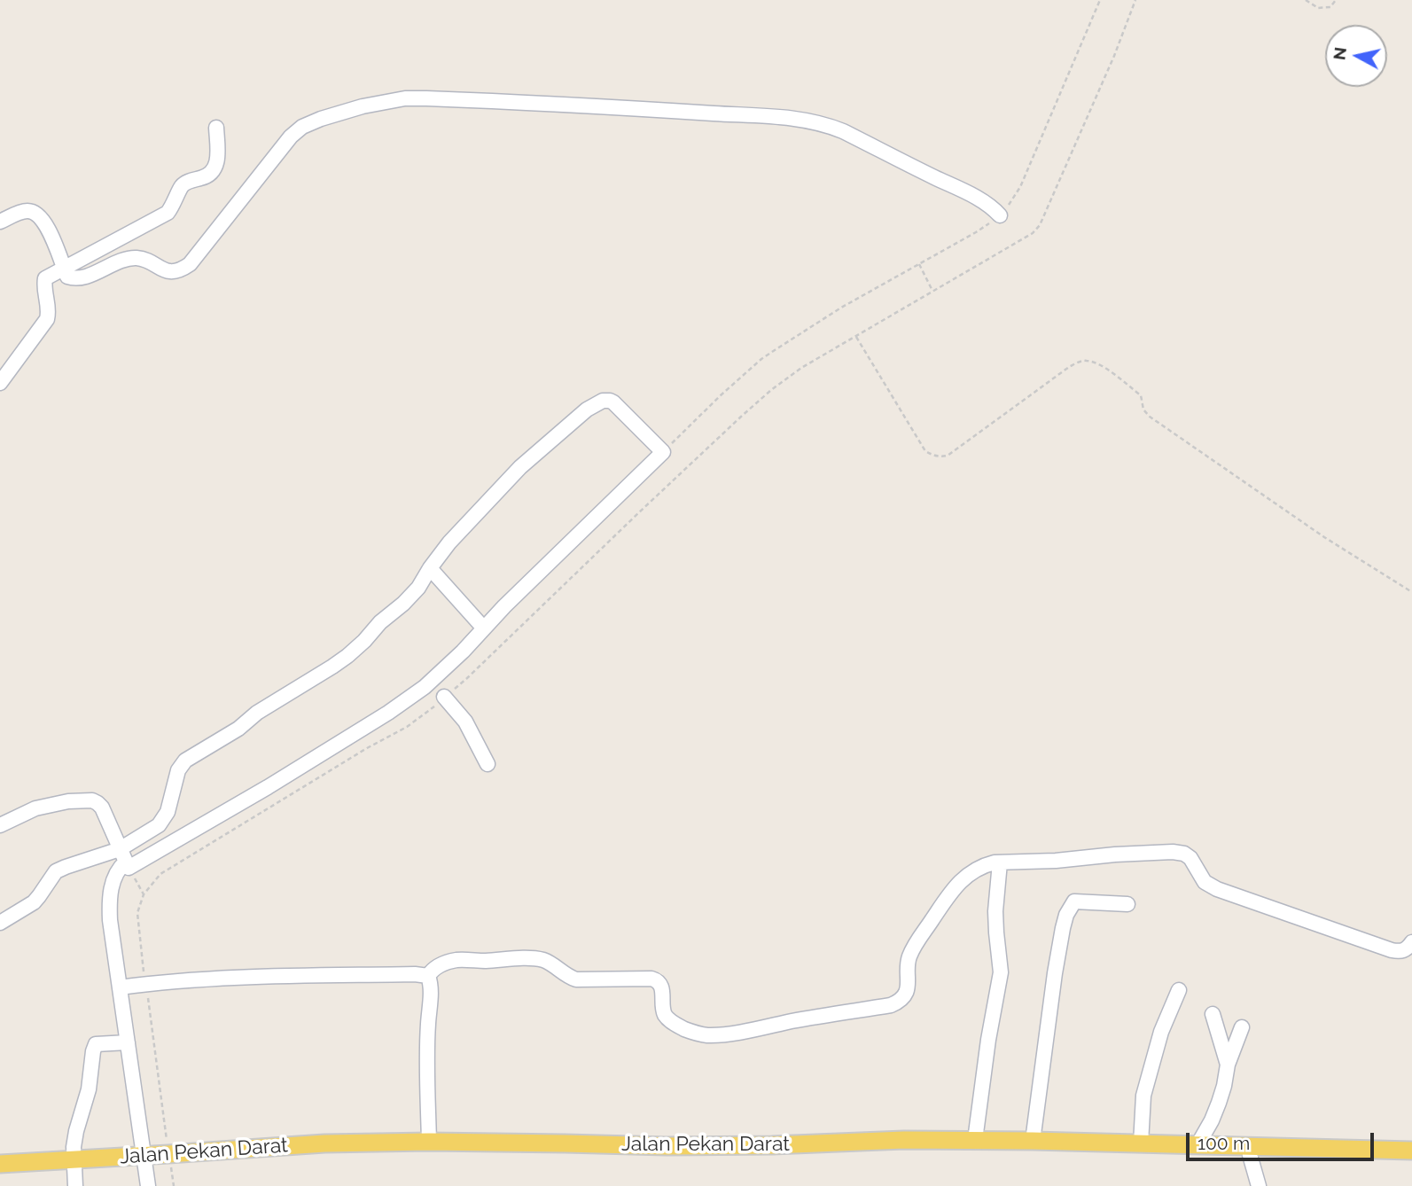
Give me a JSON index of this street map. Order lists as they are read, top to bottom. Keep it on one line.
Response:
{"streets":{"main road":["Jalan Pekan Darat"]},"scale_bar":"100 m","north":"left"}
